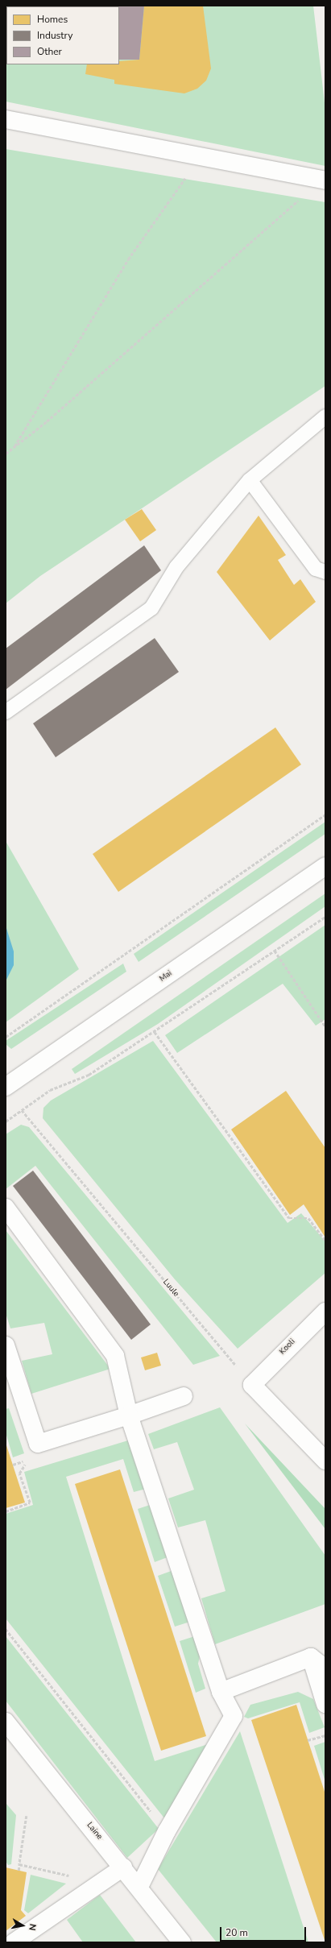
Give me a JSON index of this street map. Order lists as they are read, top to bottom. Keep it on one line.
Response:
{"streets":{"street":["Mai","Kooli","Laine"],"path":["Luule"]},"crossings":[["Luule","Kooli"]],"legend":["Homes","Industry","Other"],"scale_bar":"20 m","north":"right"}
